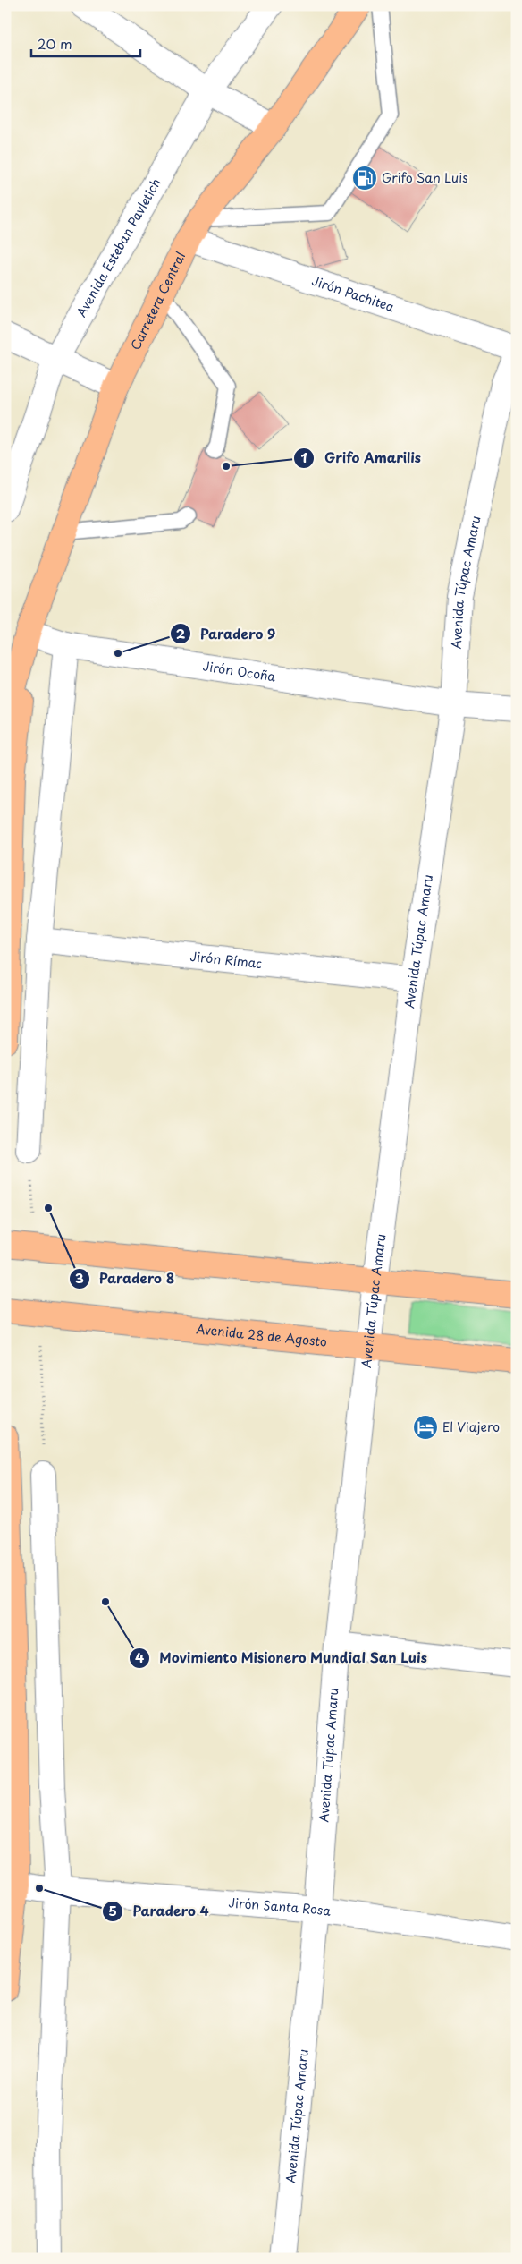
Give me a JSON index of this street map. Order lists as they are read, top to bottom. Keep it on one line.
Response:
{"streets":{"main road":["Carretera Central","Avenida 28 de Agosto"],"street":["Avenida Esteban Pavletich","Jirón Pachitea","Avenida Túpac Amaru","Jirón Ocoña","Jirón Rímac","Jirón Santa Rosa"]},"crossings":[["Jirón Pachitea","Carretera Central"],["Jirón Pachitea","Avenida Túpac Amaru"],["Carretera Central","Jirón Ocoña"],["Avenida Túpac Amaru","Jirón Ocoña"],["Avenida Túpac Amaru","Jirón Rímac"],["Avenida Túpac Amaru","Avenida 28 de Agosto"],["Avenida Túpac Amaru","Jirón Santa Rosa"]],"places":{"fuel station":["Grifo San Luis"],"other":["Grifo Amarilis","Paradero 9","Paradero 8","Movimiento Misionero Mundial San Luis","Paradero 4"],"hotel":["El Viajero"]},"scale_bar":"20 m"}
